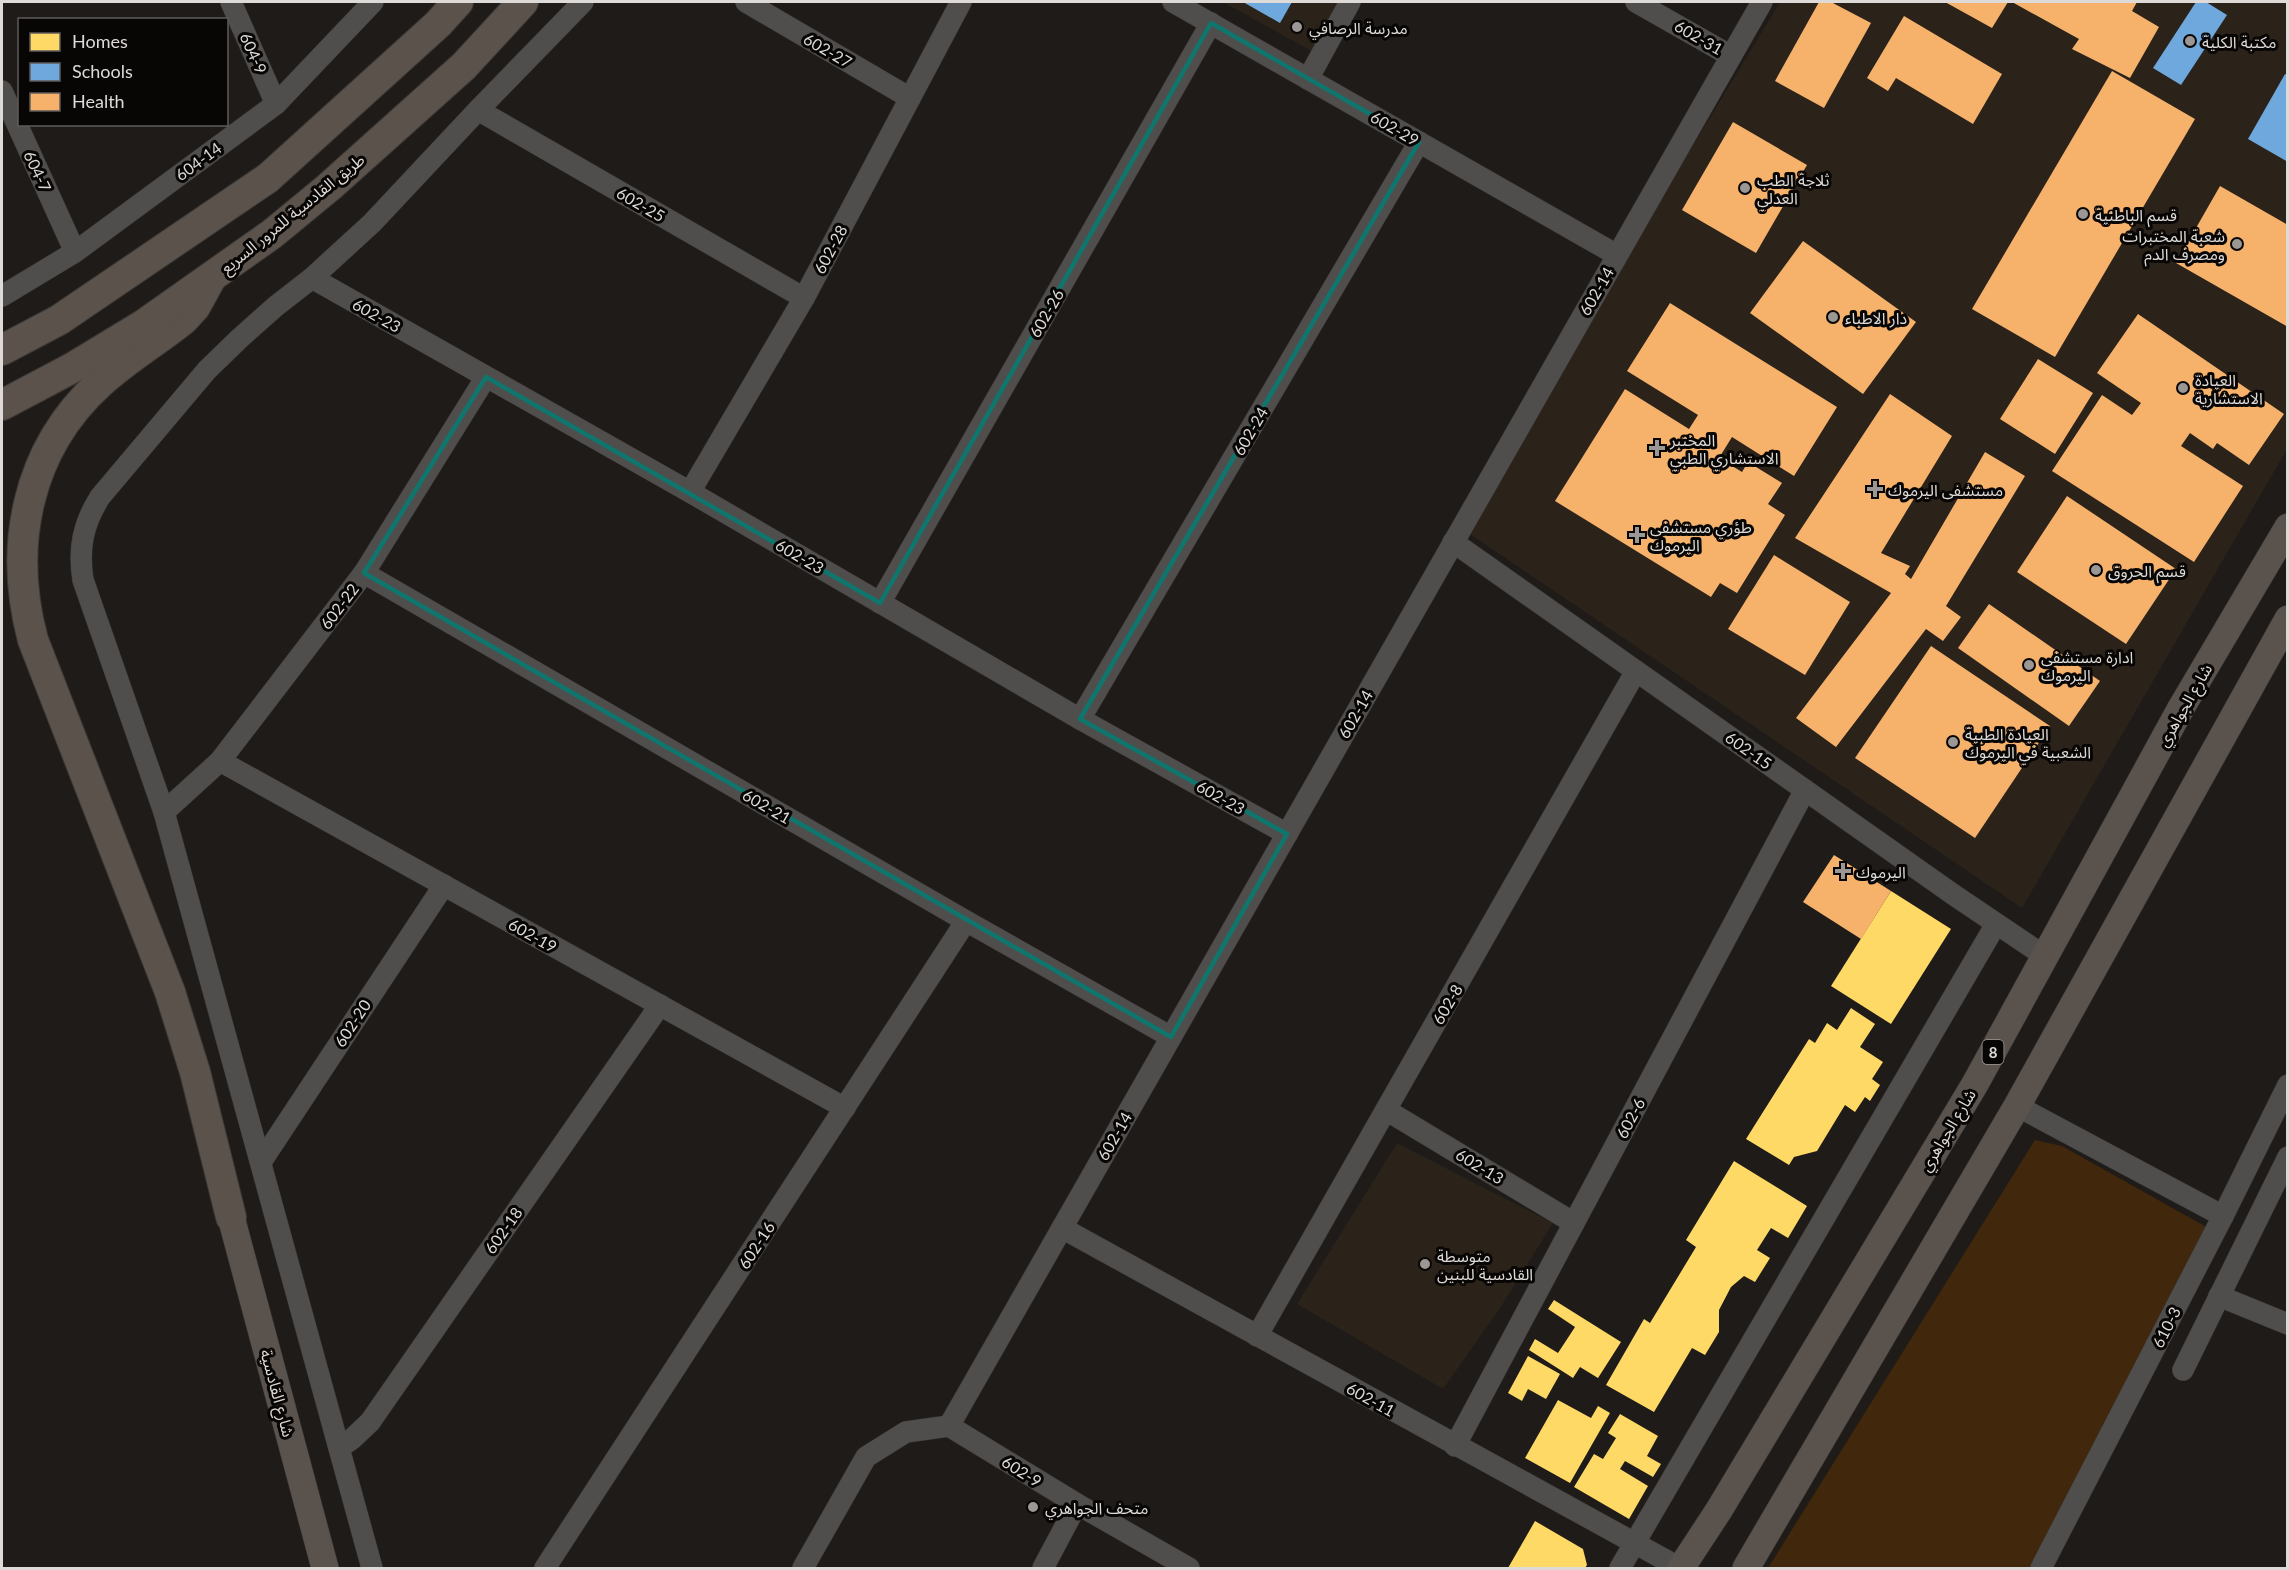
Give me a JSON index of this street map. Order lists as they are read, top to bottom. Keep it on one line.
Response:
{"streets":{"highway":["طريق القادسية للمرور السريع"],"main road":["شارع الجواهري","8","شارع القادسية"],"street":["602-31","602-27","604-9","602-29","604-14","604-7","602-25","602-28","602-14","602-26","602-23","602-24","602-22","602-15","602-21","602-19","602-8","602-20","602-6","602-13","602-18","602-16","610-3","602-11","602-9"]},"crossings":[["602-31","602-14"],["602-27","602-28"],["604-9","604-14"],["602-29","602-14"],["602-29","602-26"],["602-29","602-24"],["604-14","604-7"],["602-25","602-28"],["602-28","602-23"],["602-14","602-23"],["602-14","602-15"],["602-14","602-21"],["602-14","602-11"],["602-14","602-9"],["602-26","602-23"],["602-23","602-24"],["602-23","602-22"],["602-22","602-21"],["602-22","602-19"],["شارع الجواهري","602-15"],["شارع الجواهري","602-11"],["602-15","602-8"],["602-15","602-6"],["602-21","602-16"],["602-19","602-20"],["602-19","602-18"],["602-19","602-16"],["602-8","602-13"],["602-8","602-11"],["602-6","602-13"],["602-6","602-11"]],"places":{"other":["مدرسة الرصافي","مكتبة الكلية","ثلاجة الطب العدلي","قسم الباطنية","شعبة المختبرات ومصرف الدم","دار الاطباء","العيادة الاستشارية","قسم الحروق","ادارة مستشفى اليرموك","العيادة الطبية الشعبية في اليرموك","متوسطة القادسية للبنين","متحف الجواهري"],"health":["المختبر الاستشاري الطبي","مستشفى اليرموك","طؤري مستشفى اليرموك","اليرموك"]},"legend":["Homes","Schools","Health"]}
